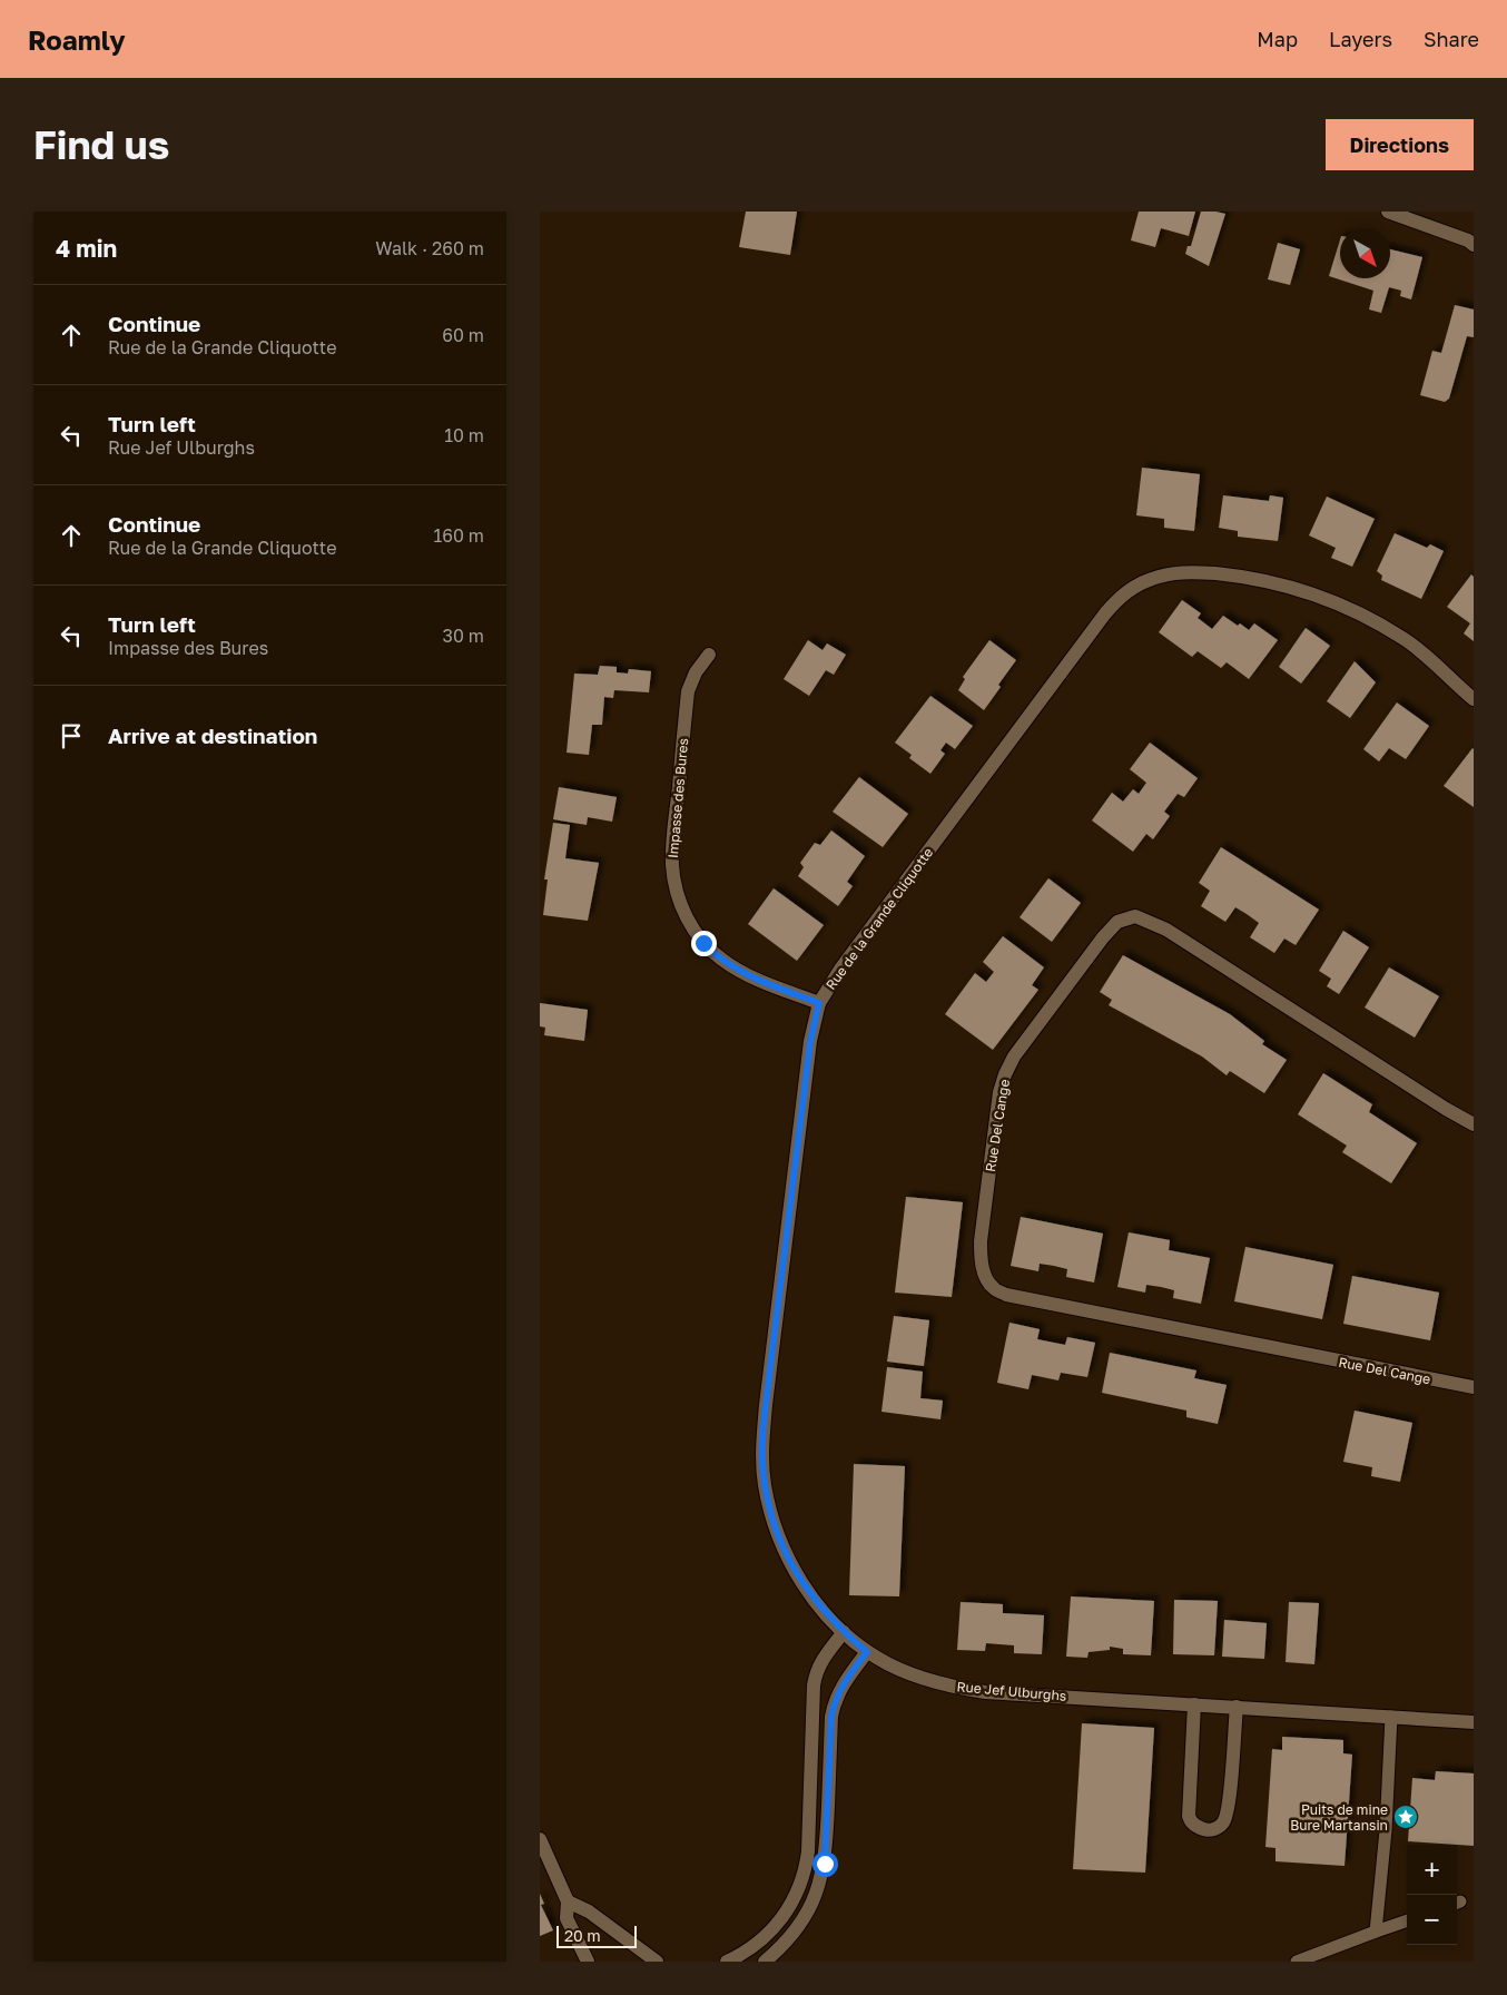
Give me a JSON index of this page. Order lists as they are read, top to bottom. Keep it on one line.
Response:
{"streets":{"street":["Impasse des Bures","Rue de la Grande Cliquotte","Rue Del Cange","Rue Jef Ulburghs"]},"crossings":[["Impasse des Bures","Rue de la Grande Cliquotte"],["Rue de la Grande Cliquotte","Rue Jef Ulburghs"]],"places":{"place":["Puits de mine Bure Martansin"]},"scale_bar":"20 m","north":"bottom right","page":{"header":"Roamly","nav":["Map","Layers","Share"],"buttons":"Directions","title":"Find us","heading":["4 min","Walk · 260 m"],"list":[["Continue","Rue de la Grande Cliquotte","60 m"],["Turn left","Rue Jef Ulburghs","10 m"],["Continue","Rue de la Grande Cliquotte","160 m"],["Turn left","Impasse des Bures","30 m"],"Arrive at destination"],"map_buttons":["+","−"],"scale":"20 m"}}
